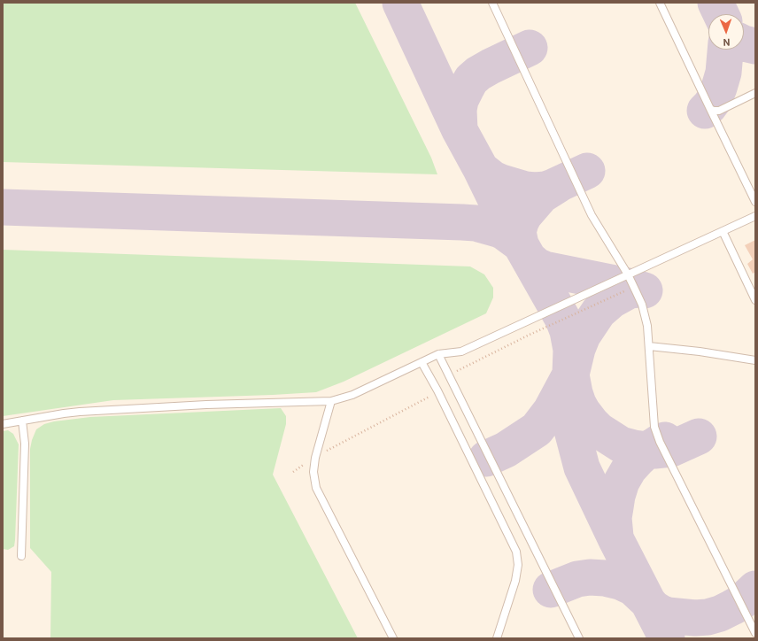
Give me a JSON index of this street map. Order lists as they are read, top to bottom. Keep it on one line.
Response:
{"north":"bottom"}
